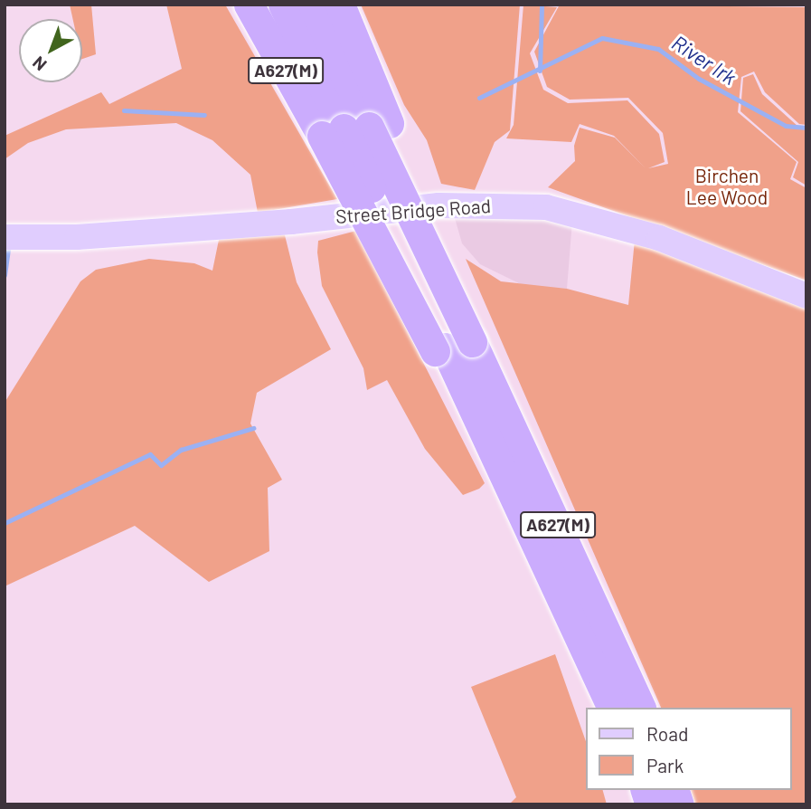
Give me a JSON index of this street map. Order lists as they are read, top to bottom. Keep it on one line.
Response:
{"streets":{"highway":["A627(M)"],"main road":["Street Bridge Road"]},"water":["River Irk"],"parks":["Birchen Lee Wood"],"legend":["Road","Park"],"north":"bottom left"}
